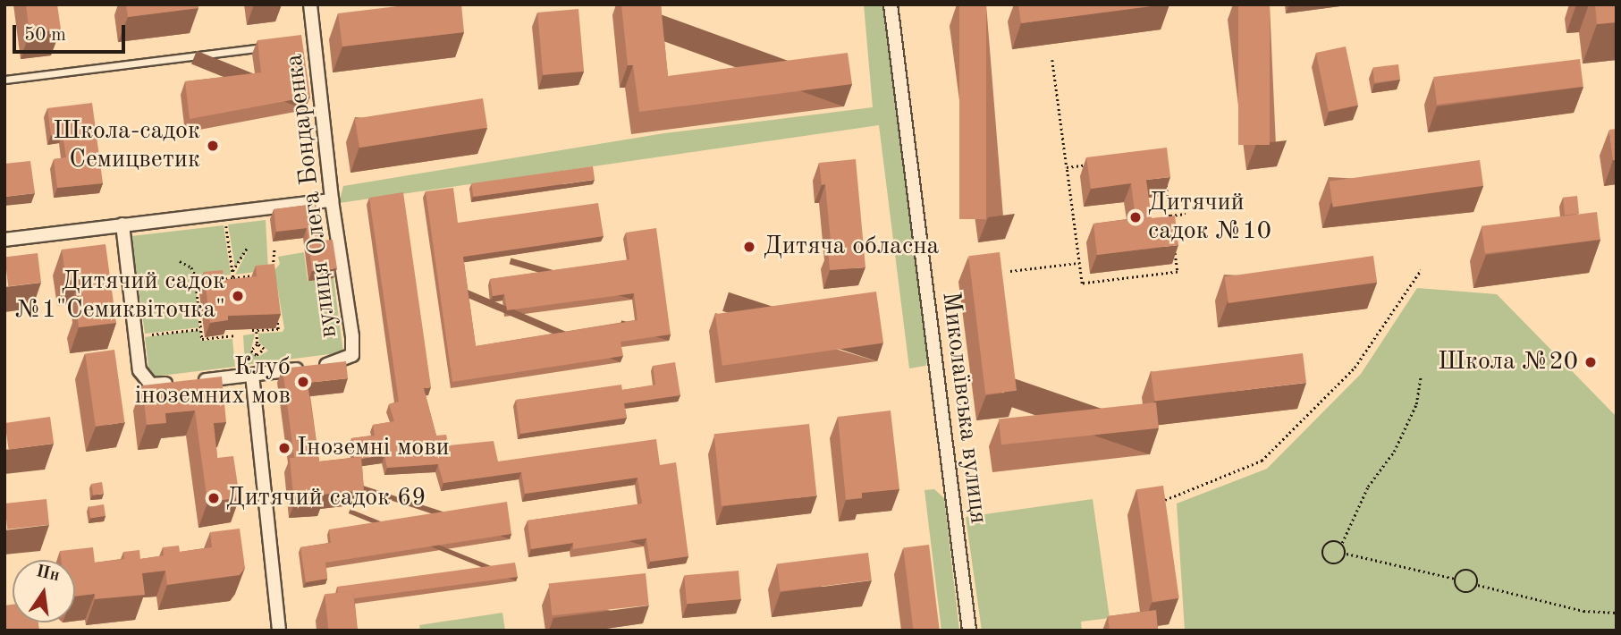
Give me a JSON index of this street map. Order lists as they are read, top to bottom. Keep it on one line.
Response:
{"streets":{"street":["вулиця Олега Бондаренка","Миколаївська вулиця"]},"places":["Школа-садок Семицветик","Дитячий садок №10","Дитяча обласна","Дитячий садок №1\"Семиквіточка\"","Школа №20","Клуб іноземних мов","Іноземні мови","Дитячий садок 69"],"scale_bar":"50 m","north":"top"}
